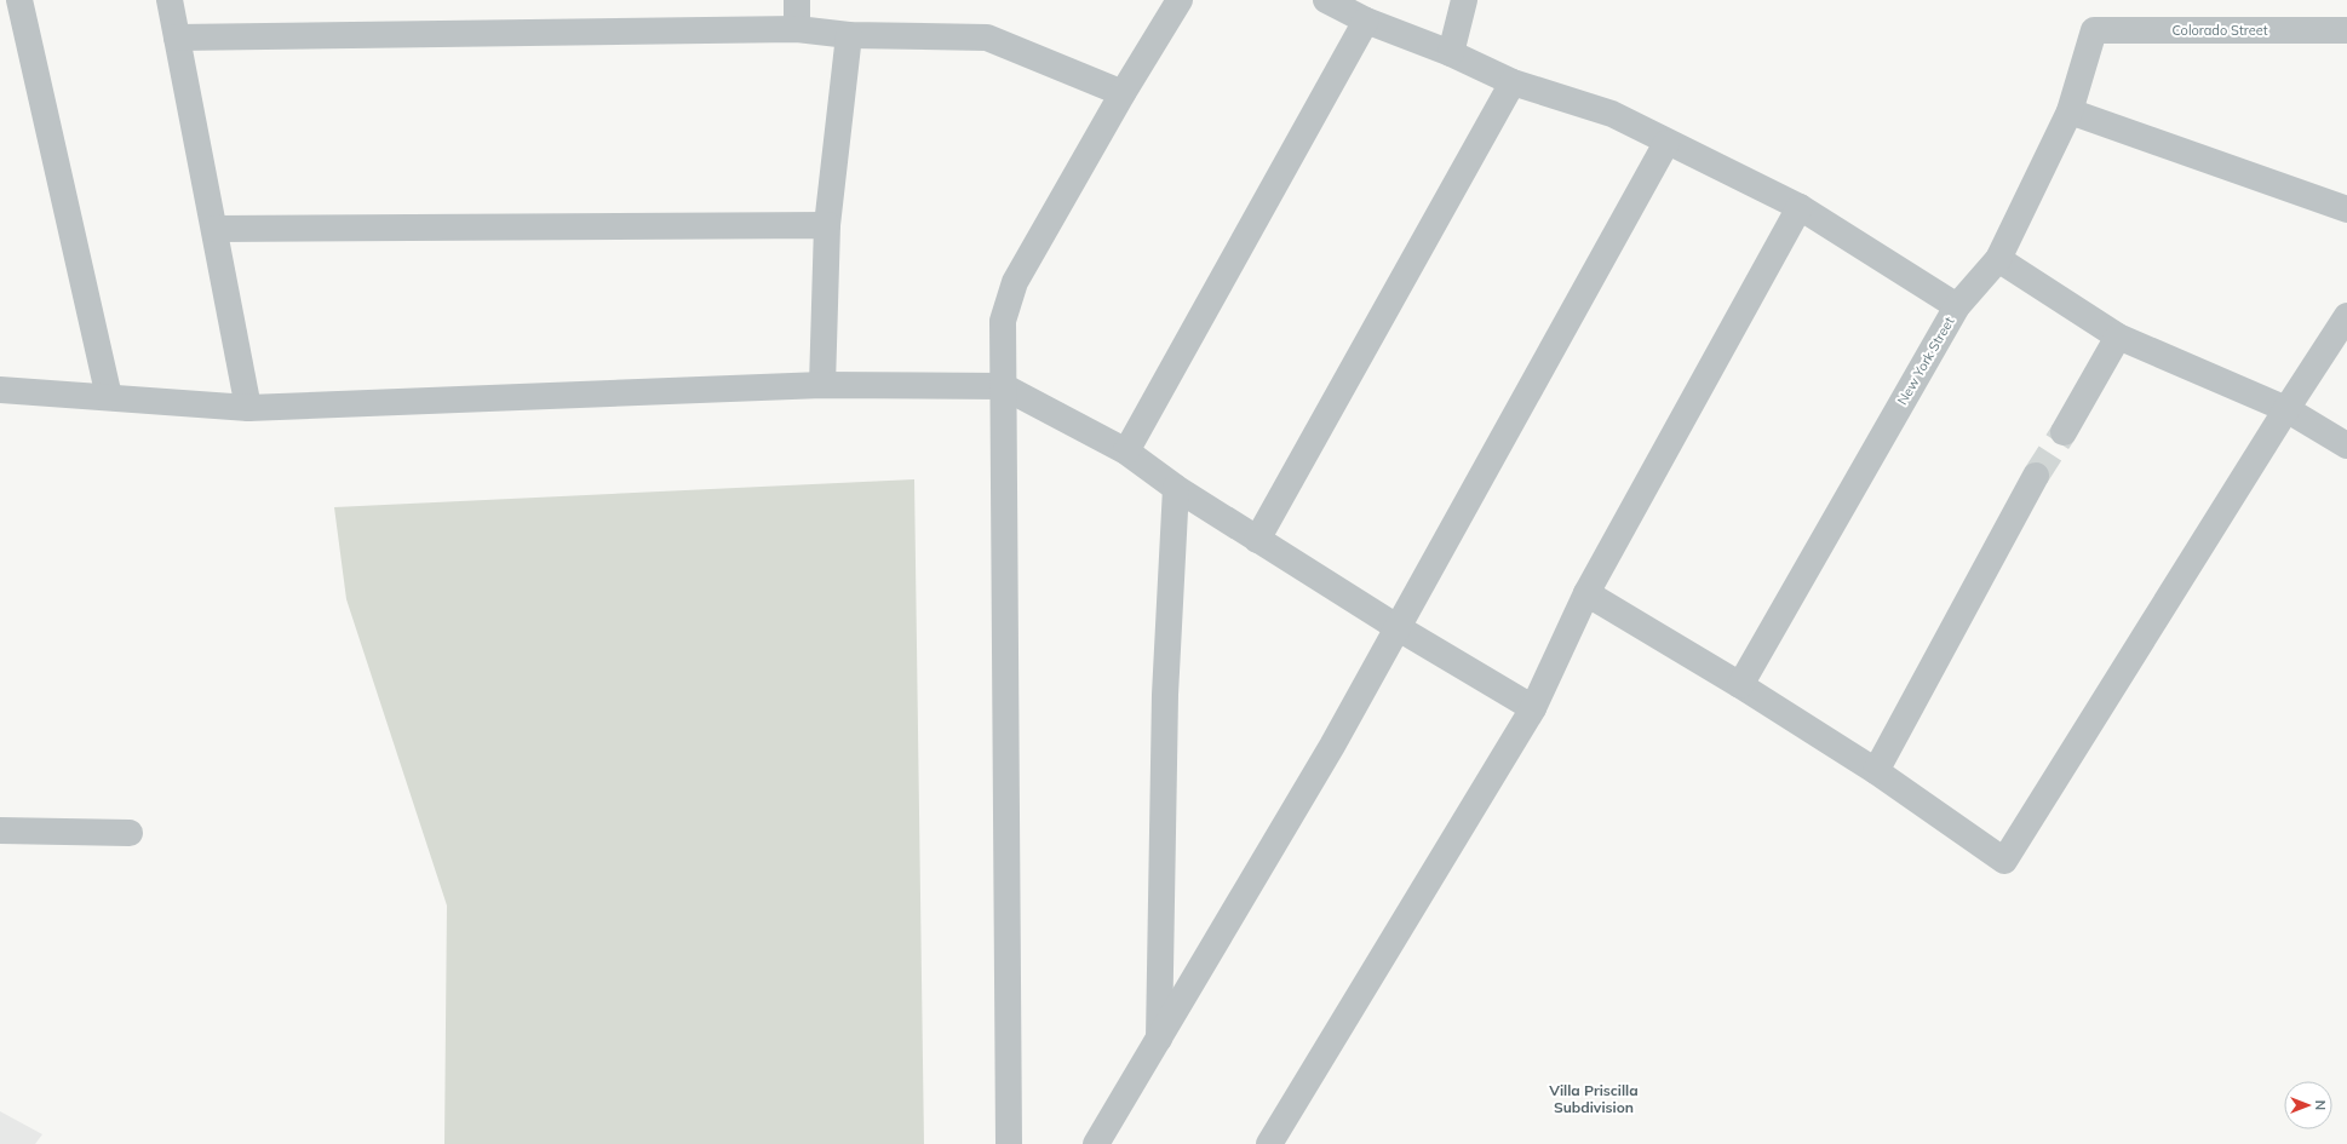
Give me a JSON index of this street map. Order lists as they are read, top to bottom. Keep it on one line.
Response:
{"streets":{"street":["Colorado Street","New York Street"]},"crossings":[["Colorado Street","New York Street"]],"districts":["Villa Priscilla Subdivision"],"north":"right"}
